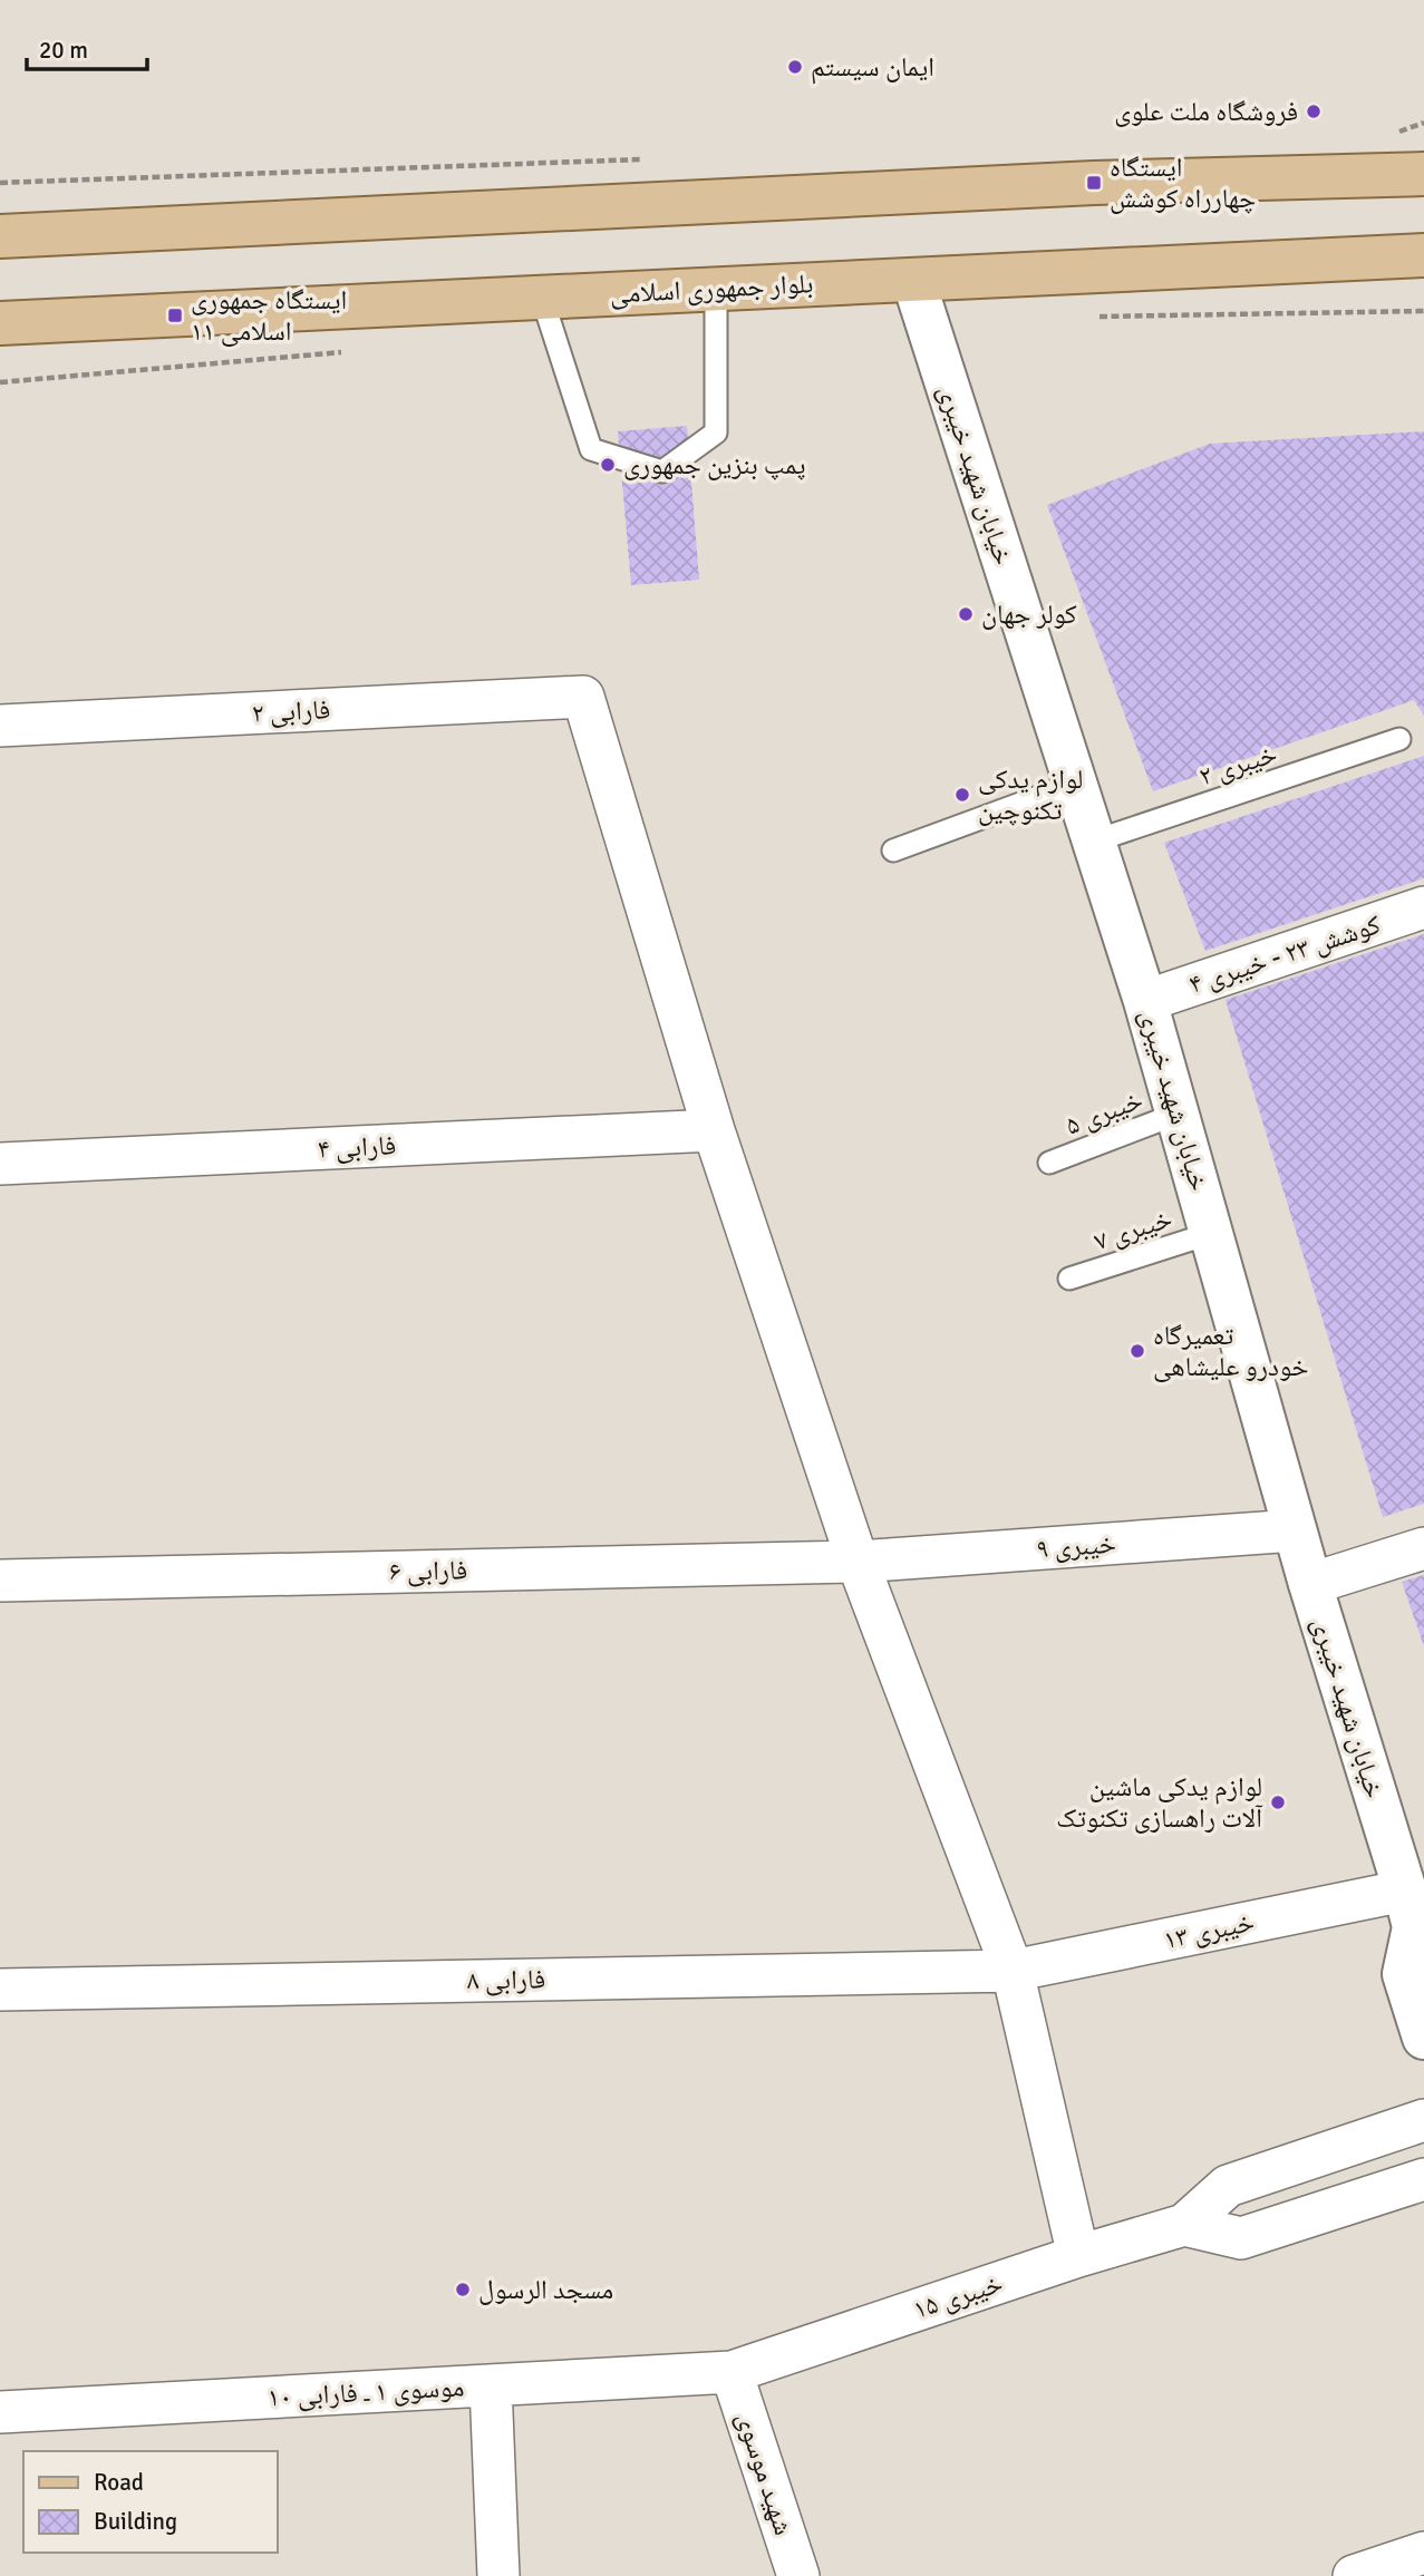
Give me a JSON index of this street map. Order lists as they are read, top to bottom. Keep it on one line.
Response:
{"streets":{"main road":["بلوار جمهوری اسلامی"],"street":["خیابان شهید خیبری","فارابی ۲","کوشش ۲۳ - خیبری ۴","فارابی ۴","خیبری ۹","فارابی ۶","خیبری ۱۳","فارابی ۸","خیبری ۱۵","موسوی ۱ ـ فارابی ۱۰","شهید موسوی"],"lane":["خیبری ۲","خیبری ۵","خیبری ۷"]},"crossings":[["بلوار جمهوری اسلامی","خیابان شهید خیبری"],["خیابان شهید خیبری","خیبری ۲"],["خیابان شهید خیبری","کوشش ۲۳ - خیبری ۴"],["خیابان شهید خیبری","خیبری ۵"],["خیابان شهید خیبری","خیبری ۷"],["خیابان شهید خیبری","خیبری ۹"],["خیابان شهید خیبری","خیبری ۱۳"],["فارابی ۲","فارابی ۴"],["خیبری ۹","فارابی ۶"],["خیبری ۱۳","فارابی ۸"],["خیبری ۱۵","موسوی ۱ ـ فارابی ۱۰"],["خیبری ۱۵","شهید موسوی"],["موسوی ۱ ـ فارابی ۱۰","شهید موسوی"]],"places":{"other":["ایمان سیستم","فروشگاه ملت علوی","پمپ بنزین جمهوری","کولر جهان","لوازم یدکی تکنوچین","تعمیرگاه خودرو علیشاهی","لوازم یدکی ماشین آلات راهسازی تکنوتک","مسجد الرسول"],"transit":["ایستگاه چهارراه کوشش","ایستگاه جمهوری اسلامی ۱۱"]},"legend":["Road","Building"],"scale_bar":"20 m"}
